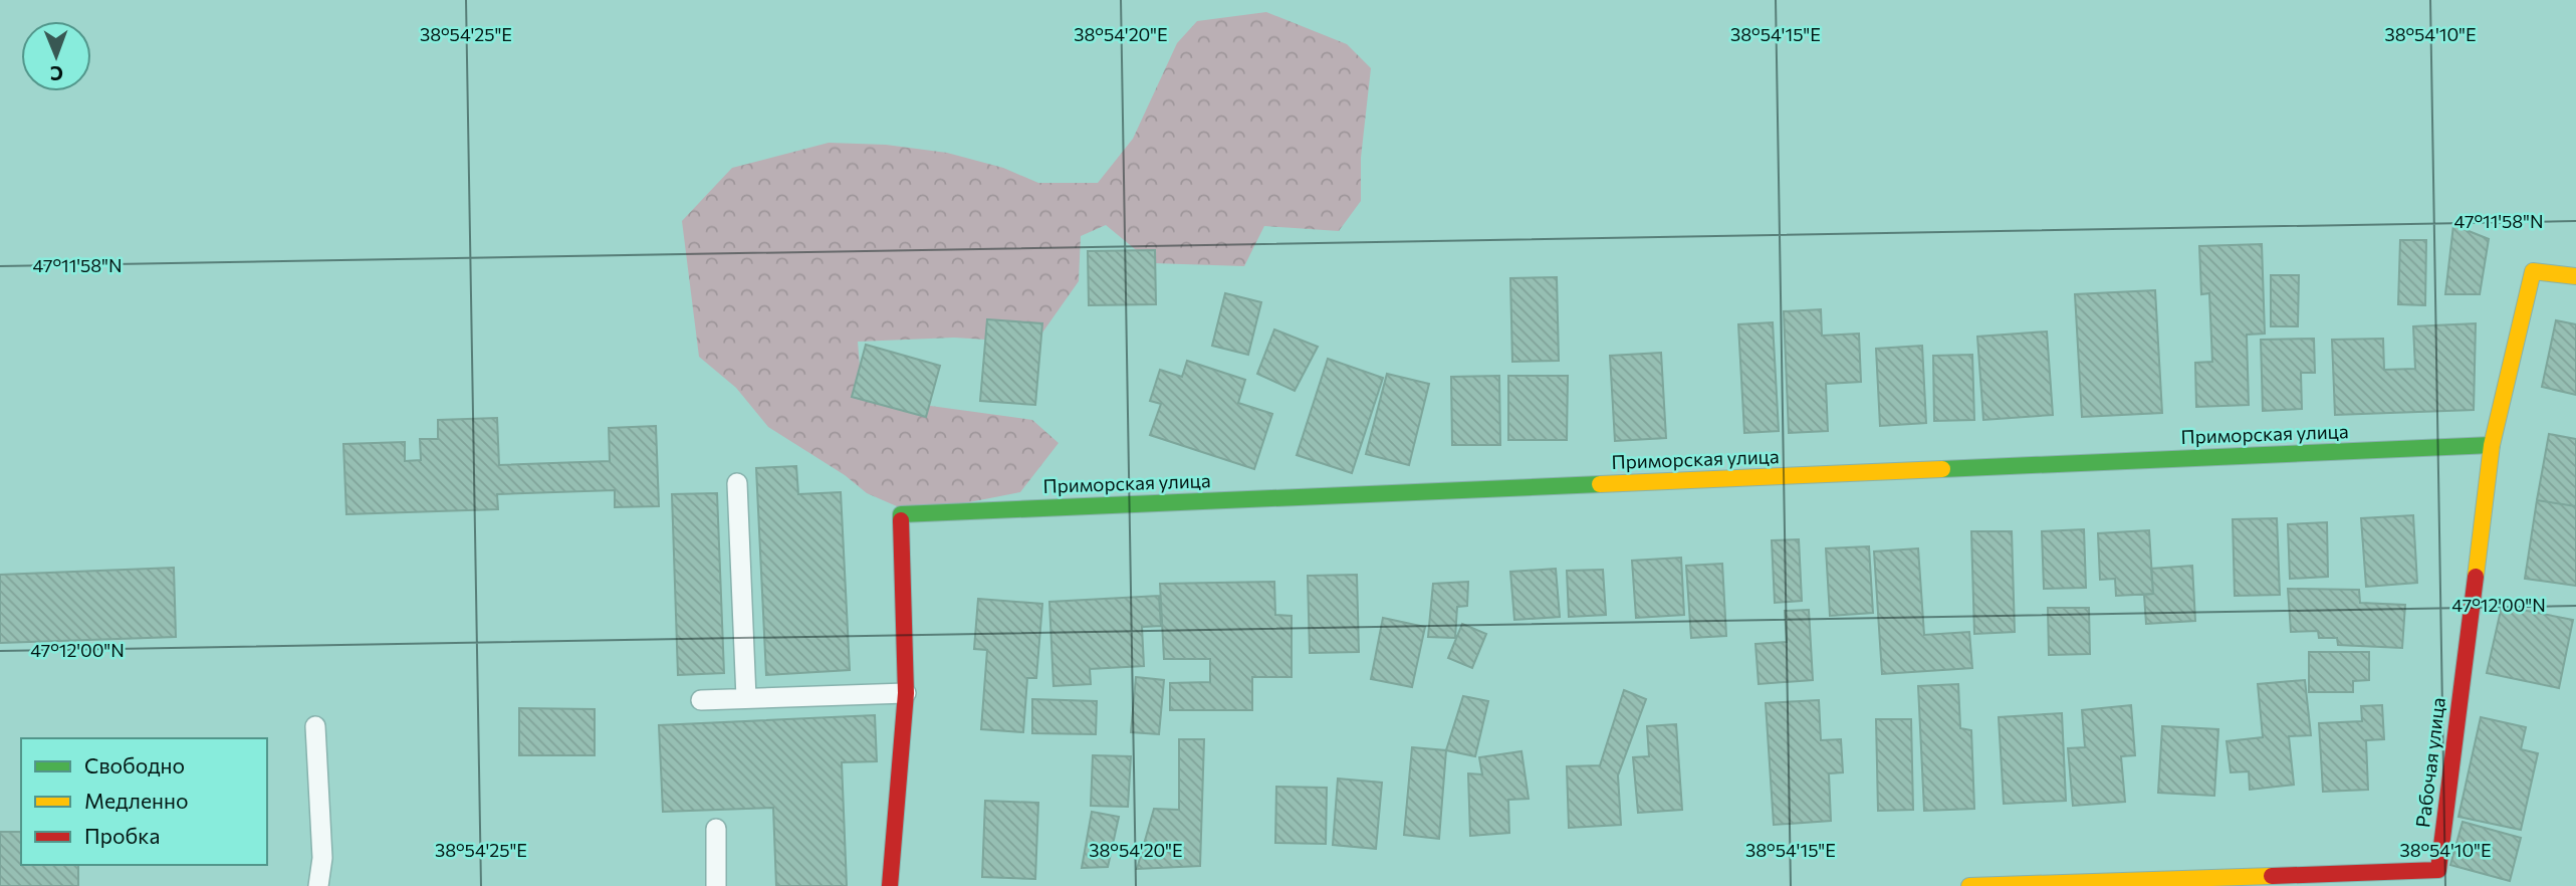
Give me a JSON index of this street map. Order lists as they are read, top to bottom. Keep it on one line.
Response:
{"streets":{"street":["Приморская улица","Рабочая улица"]},"crossings":[["Приморская улица","Рабочая улица"]],"legend":["Свободно","Медленно","Пробка"],"north":"bottom","coordinates":["38°54'25\"E","38°54'20\"E","38°54'15\"E","38°54'10\"E","47°11'58\"N","47°12'00\"N"]}
